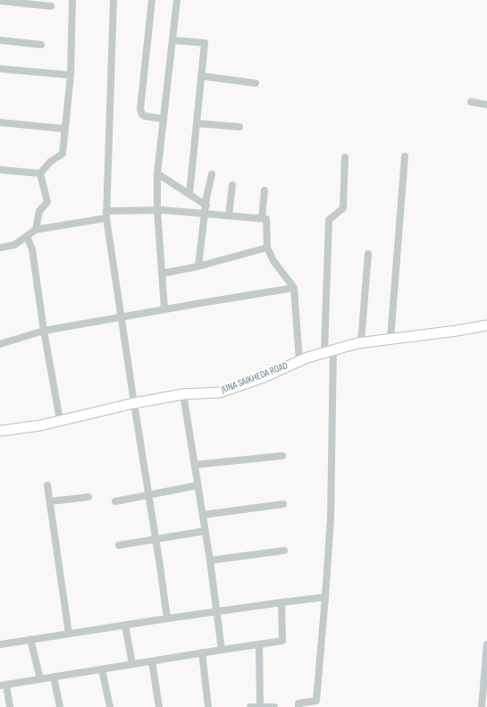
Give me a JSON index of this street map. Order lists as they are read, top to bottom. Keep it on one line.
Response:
{"streets":{"main road":["JUNA SAIKHEDA ROAD"]}}
